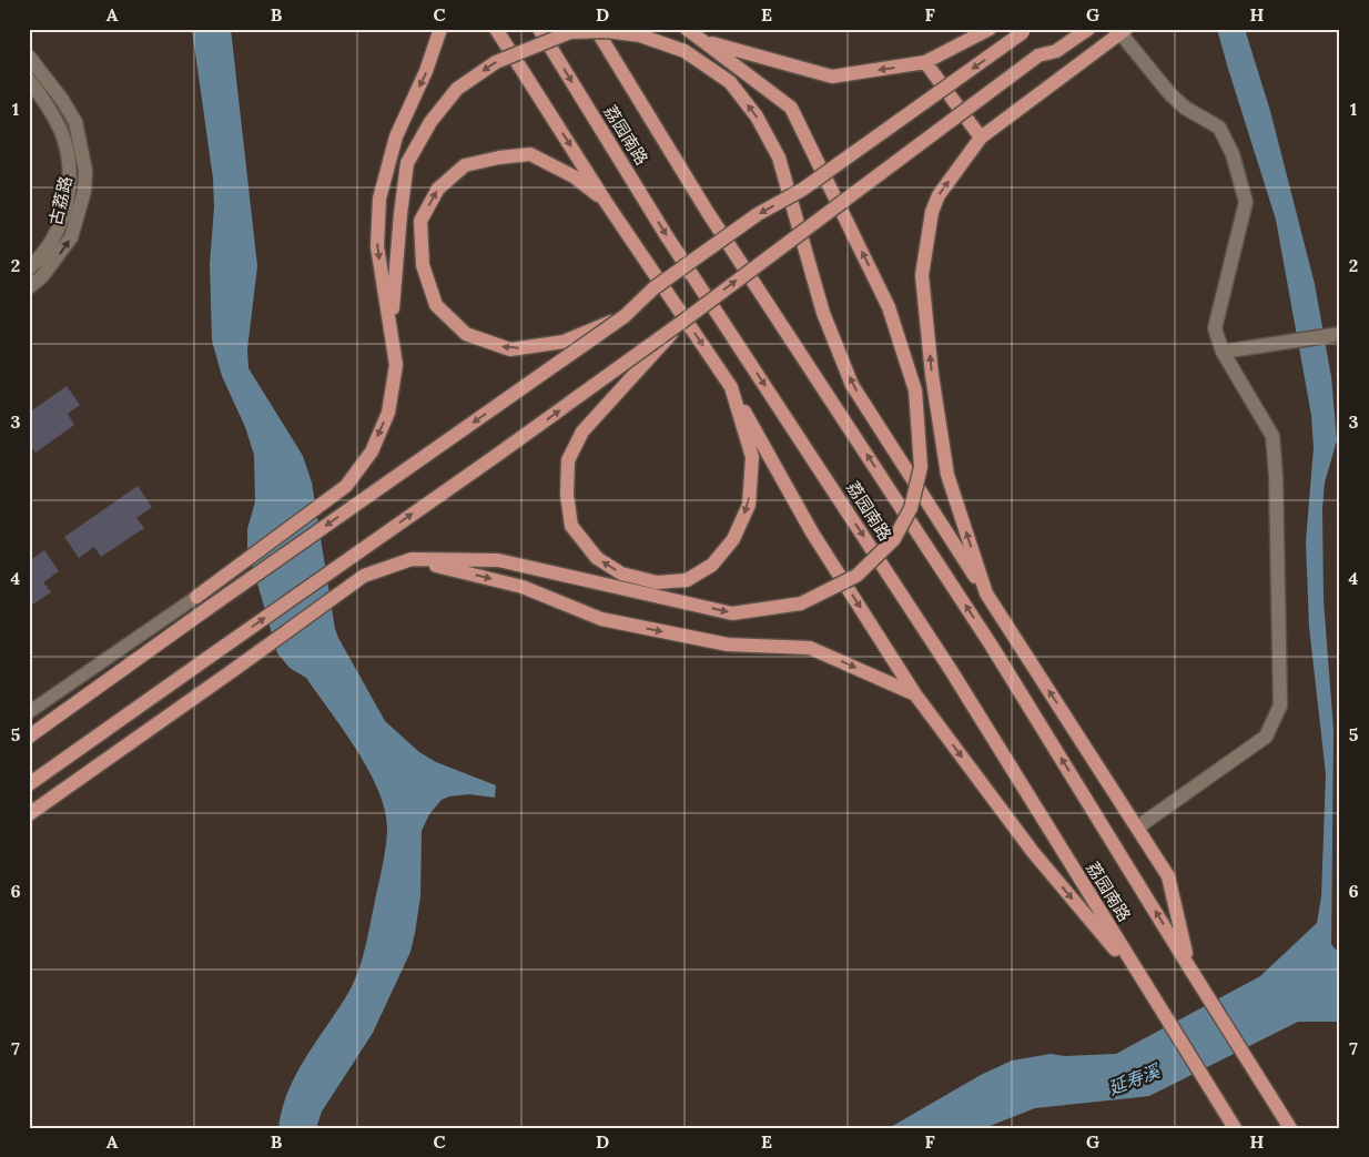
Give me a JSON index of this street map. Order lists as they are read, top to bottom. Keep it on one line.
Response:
{"streets":{"main road":["荔园南路"],"street":["古荔路"]},"one_way":["古荔路"],"water":["延寿溪"],"grid":{"columns":["A","B","C","D","E","F","G","H"],"rows":["1","2","3","4","5","6","7"]}}
